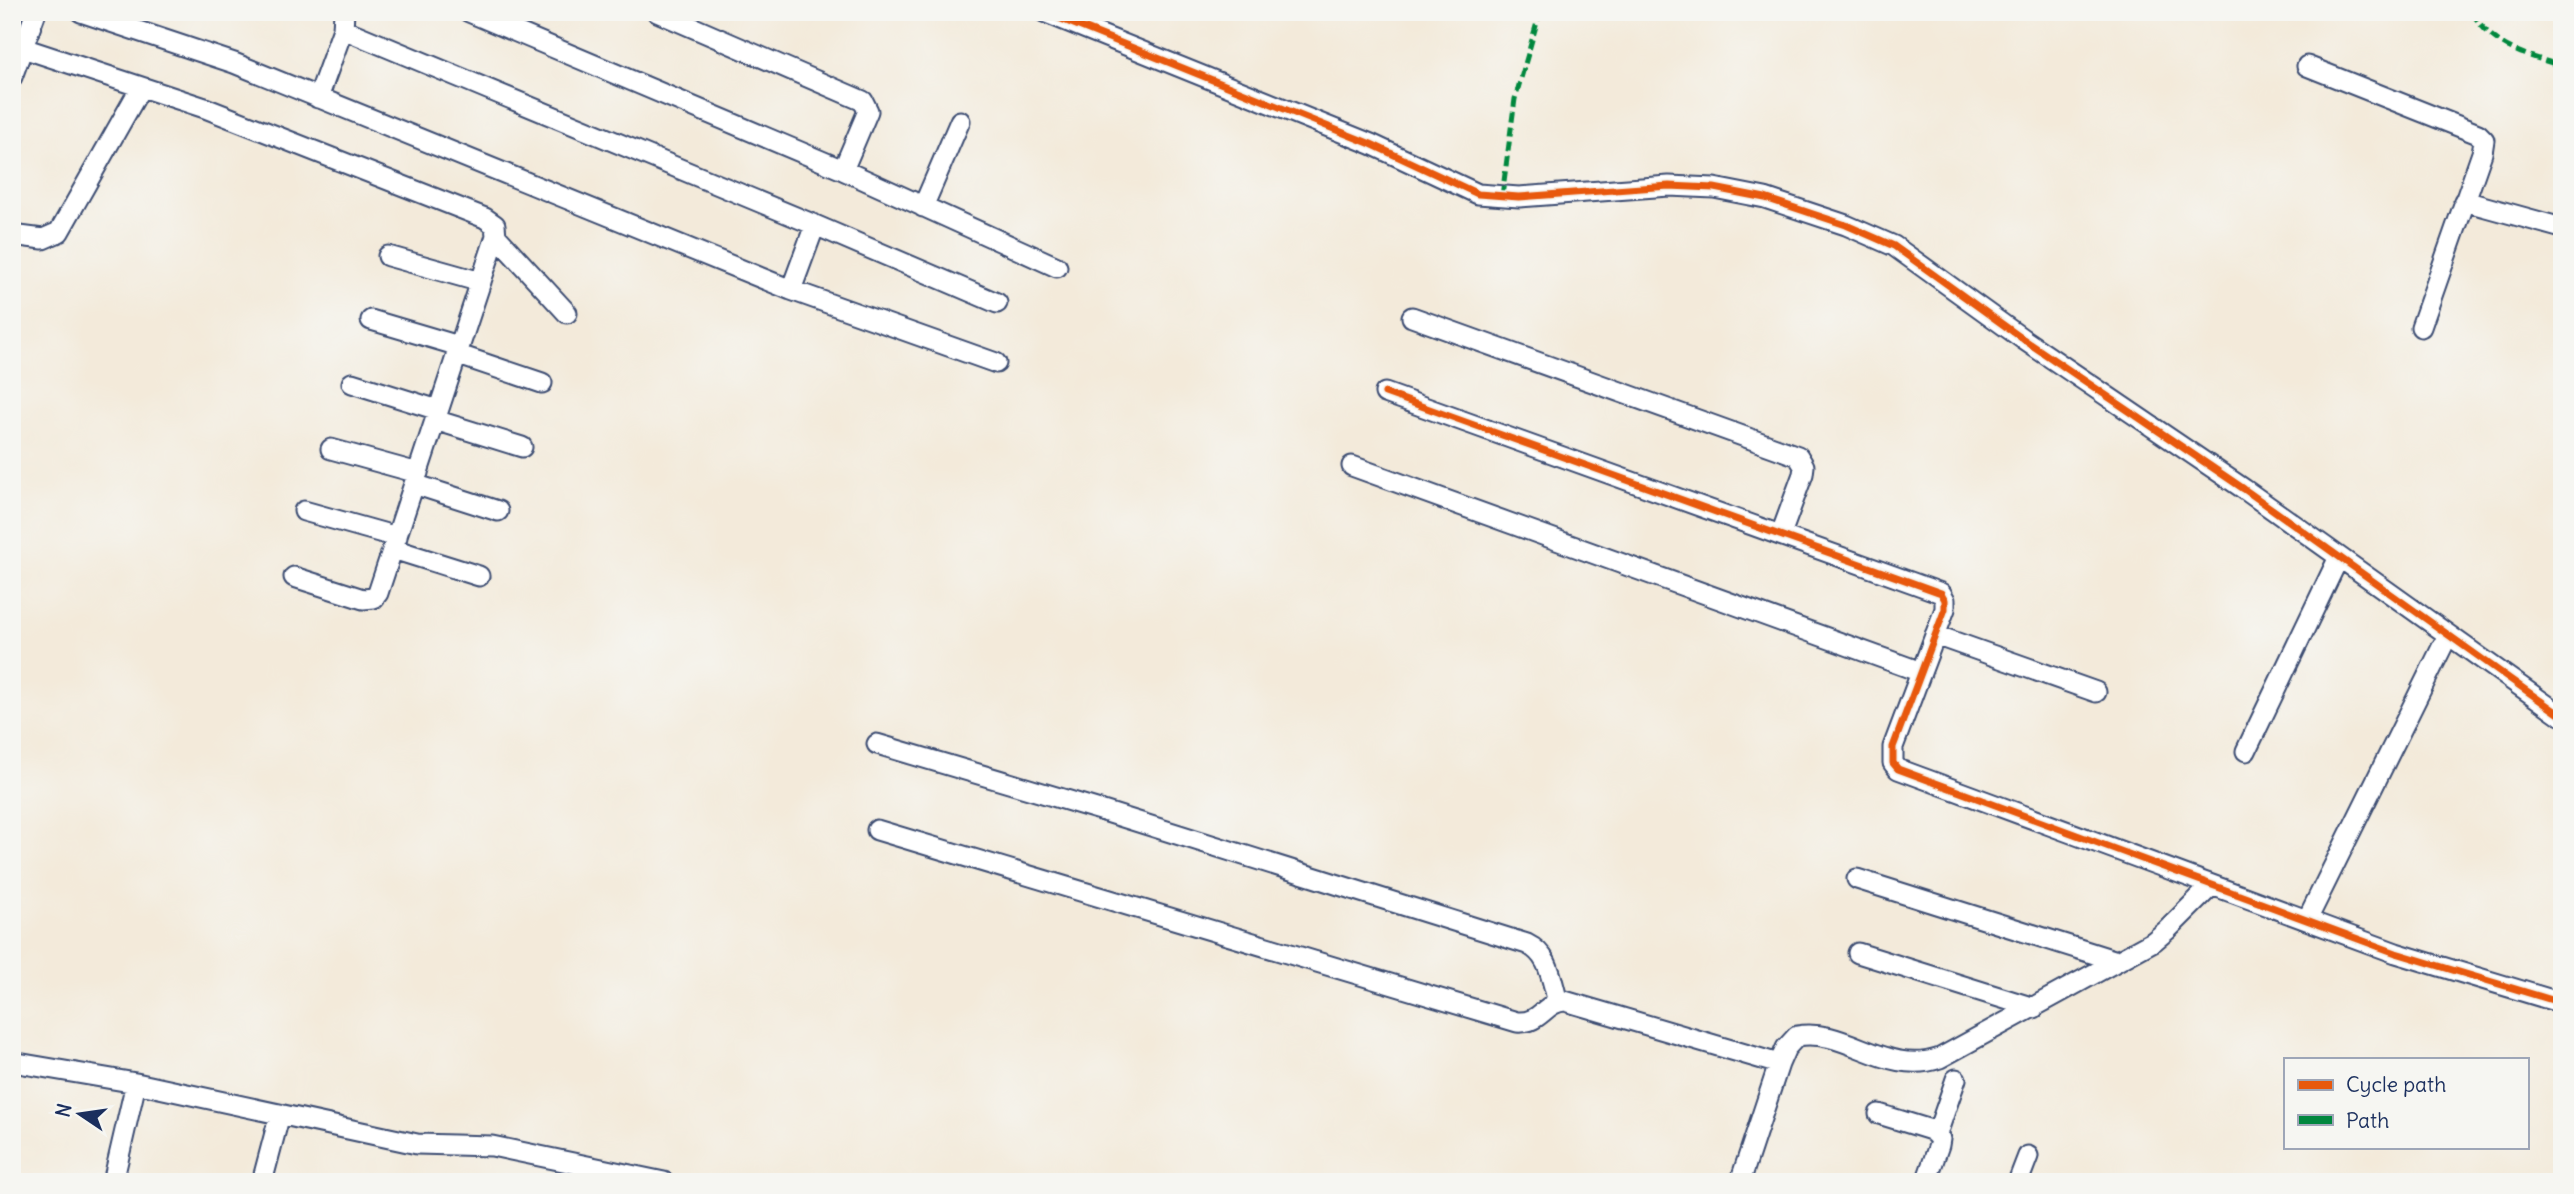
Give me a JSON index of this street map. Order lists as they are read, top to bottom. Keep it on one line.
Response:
{"legend":["Cycle path","Path"],"north":"left"}
